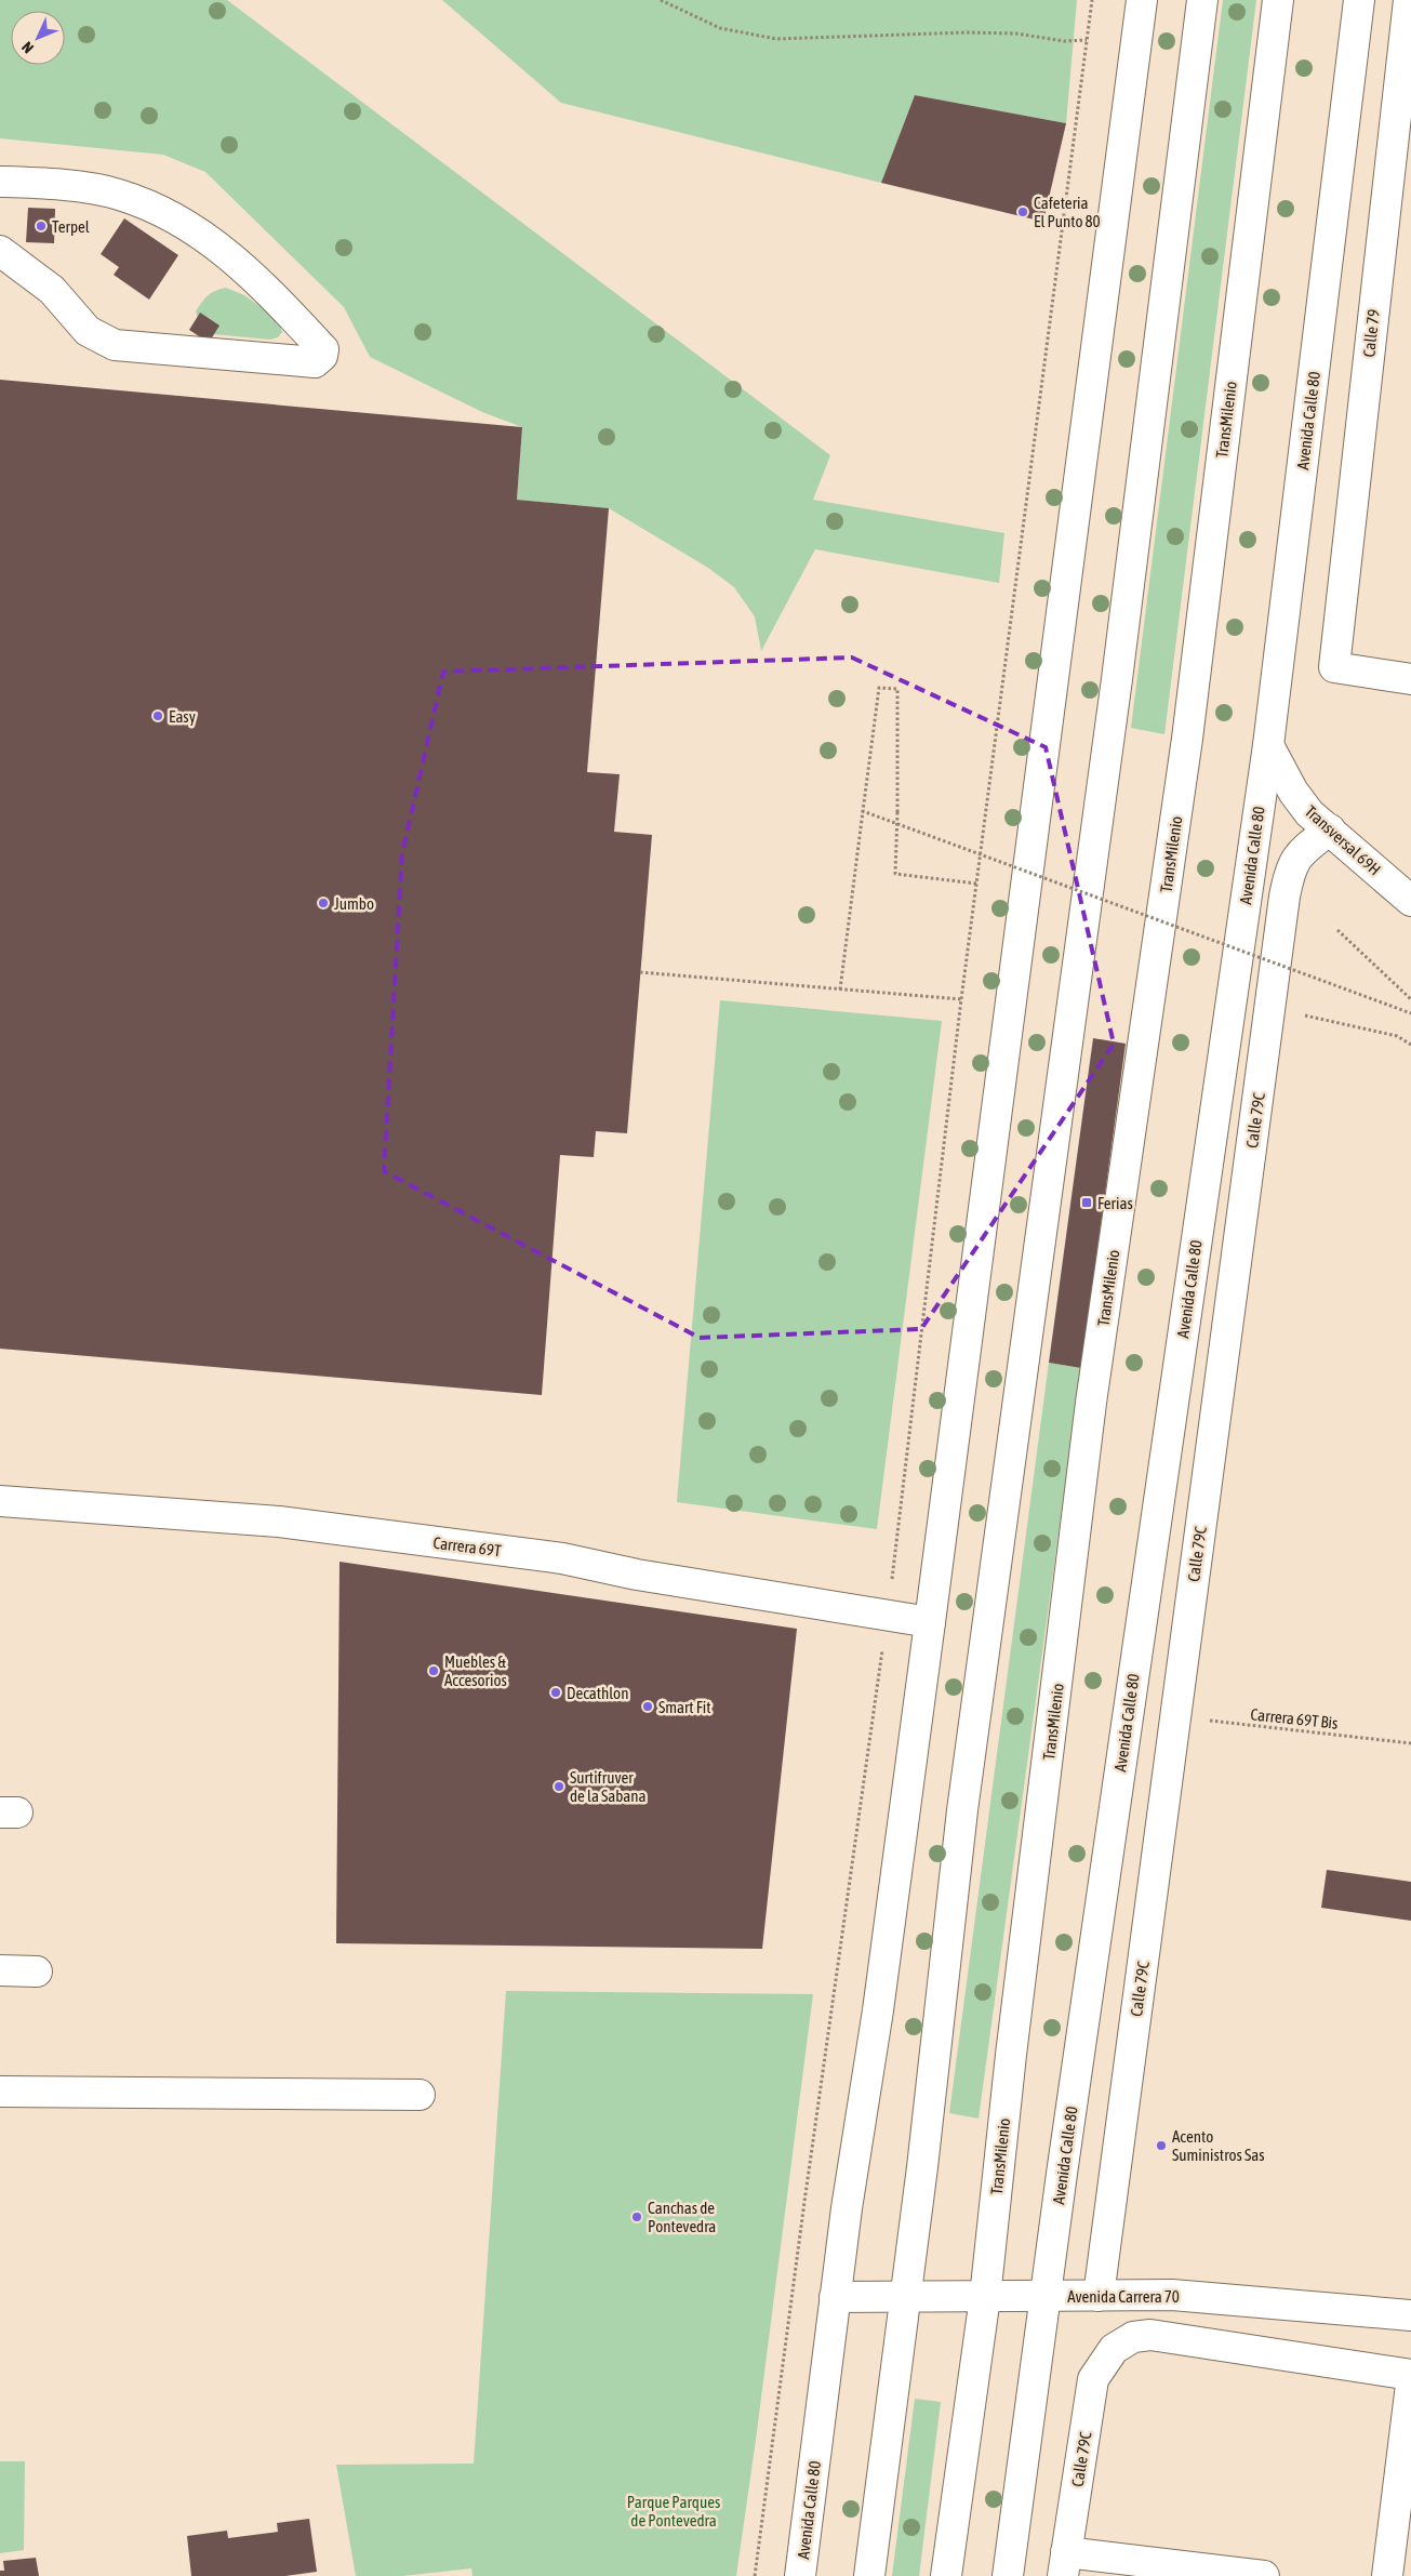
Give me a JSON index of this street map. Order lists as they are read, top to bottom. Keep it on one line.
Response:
{"streets":{"main road":["Calle 79","TransMilenio","Avenida Calle 80","Transversal 69H","Calle 79C","Carrera 69T","Avenida Carrera 70"],"path":["Carrera 69T Bis"]},"crossings":[["TransMilenio","Avenida Carrera 70"],["Avenida Calle 80","Transversal 69H"],["Avenida Calle 80","Carrera 69T"],["Avenida Calle 80","Avenida Carrera 70"],["Transversal 69H","Calle 79C"],["Calle 79C","Carrera 69T Bis"],["Calle 79C","Avenida Carrera 70"]],"parks":["Parque Parques de Pontevedra"],"places":{"other":["Cafeteria El Punto 80","Terpel","Easy","Jumbo","Muebles & Accesorios","Decathlon","Smart Fit","Surtifruver de la Sabana","Acento Suministros Sas","Canchas de Pontevedra"],"transit":["Ferias"]},"north":"bottom left"}
